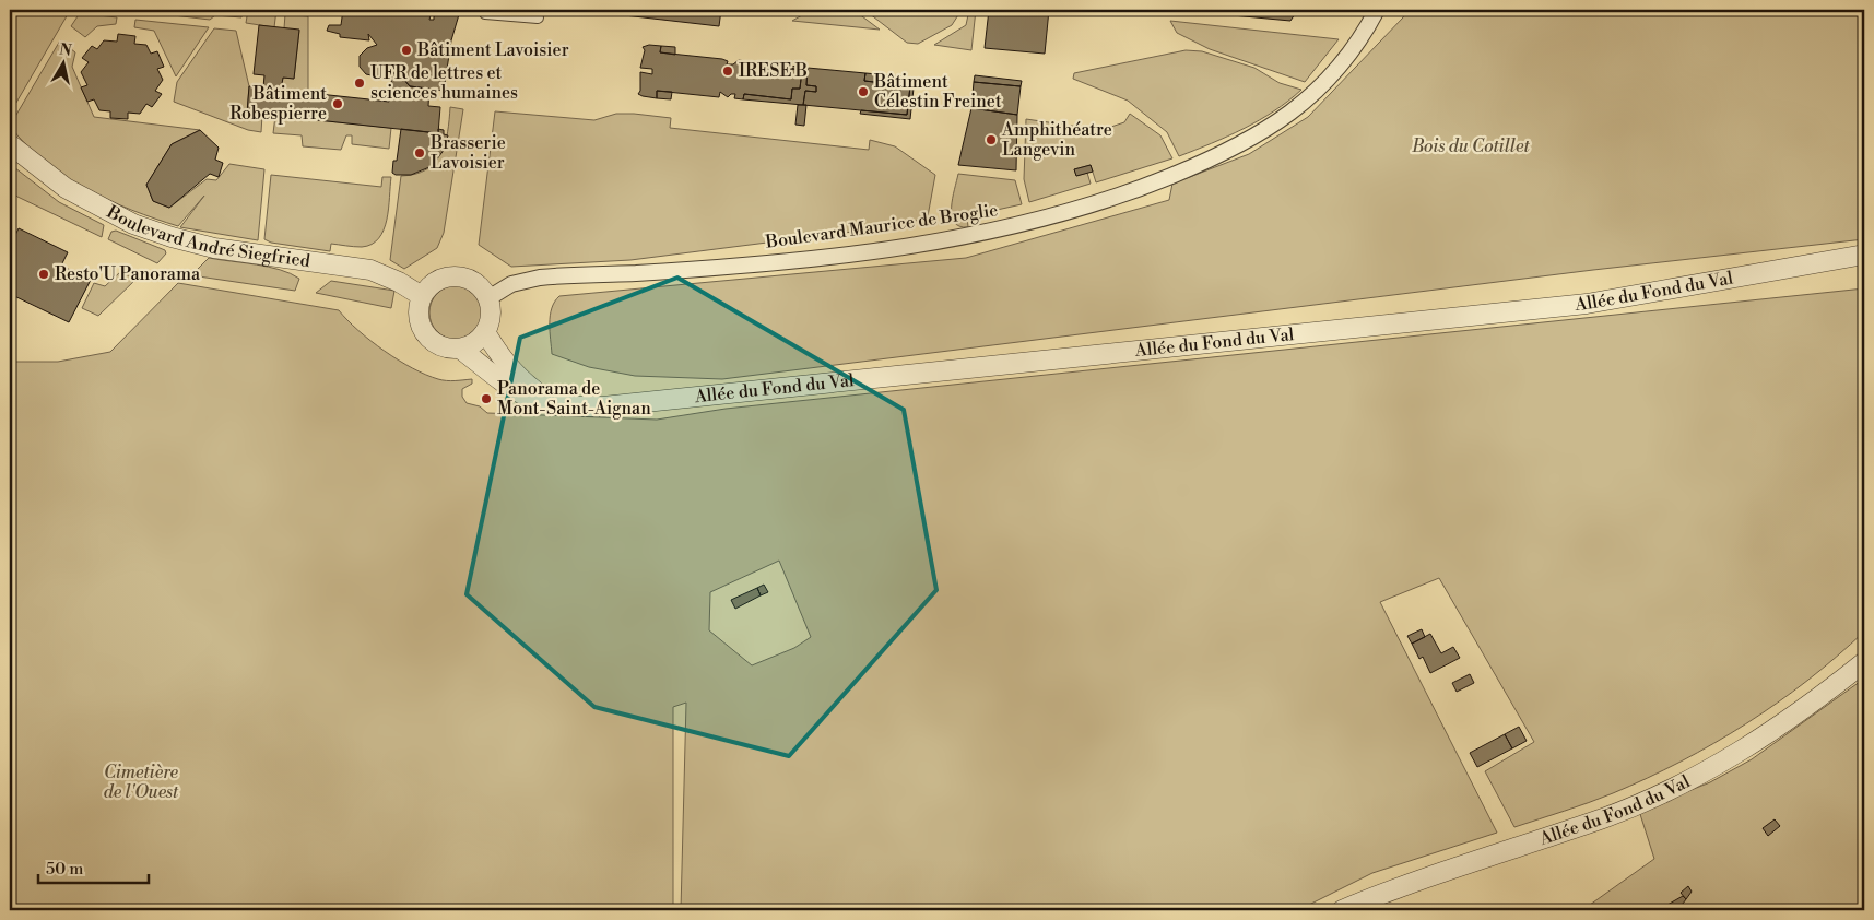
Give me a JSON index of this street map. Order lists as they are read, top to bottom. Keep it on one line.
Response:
{"streets":{"street":["Boulevard Maurice de Broglie","Boulevard André Siegfried","Allée du Fond du Val"]},"crossings":[["Boulevard Maurice de Broglie","Boulevard André Siegfried"],["Boulevard Maurice de Broglie","Allée du Fond du Val"],["Boulevard André Siegfried","Allée du Fond du Val"]],"parks":["Bois du Cotillet","Cimetière de l'Ouest"],"places":["Bâtiment Lavoisier","IRESE B","UFR de lettres et sciences humaines","Bâtiment Célestin Freinet","Bâtiment Robespierre","Amphithéatre Langevin","Brasserie Lavoisier","Resto'U Panorama","Panorama de Mont-Saint-Aignan"],"scale_bar":"50 m","north":"top"}
